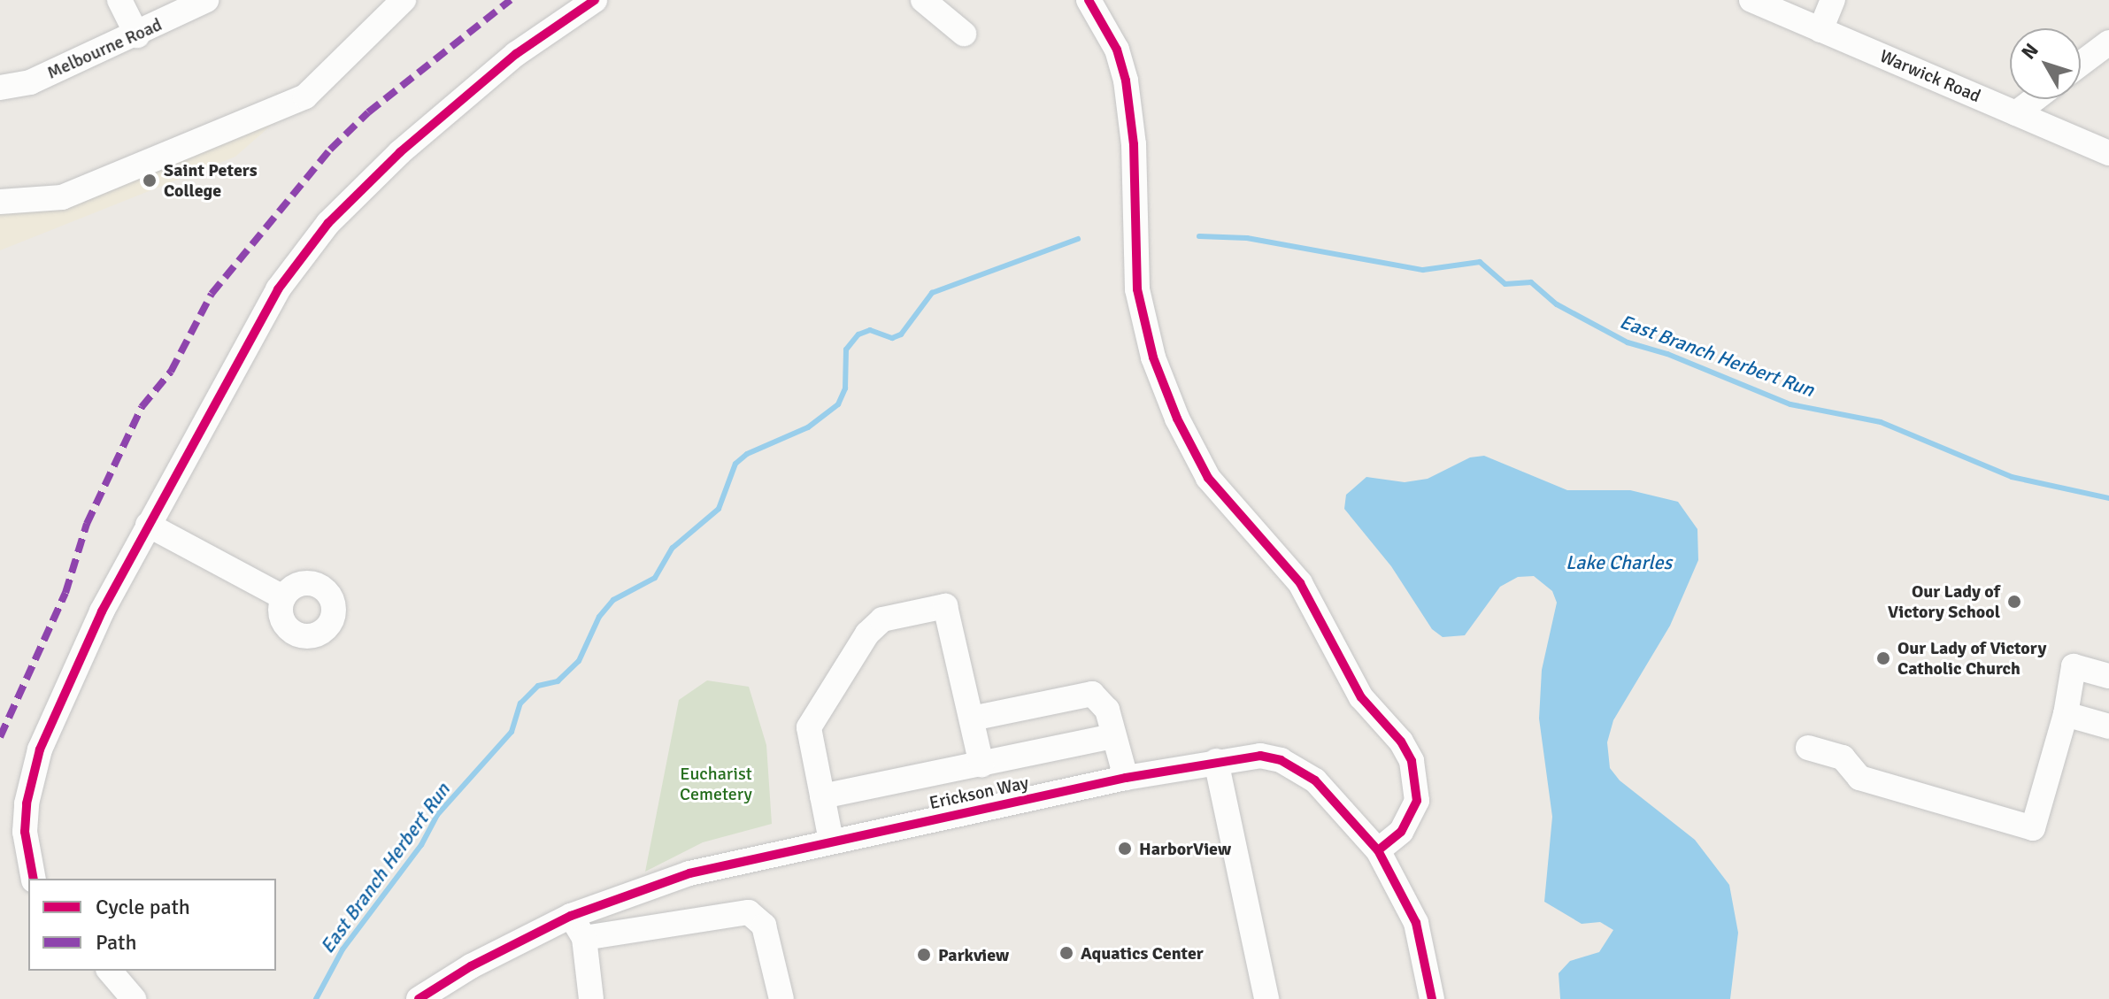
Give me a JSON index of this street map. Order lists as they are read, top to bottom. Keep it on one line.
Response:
{"streets":{"street":["Melbourne Road","Warwick Road","Erickson Way"]},"water":["East Branch Herbert Run","Lake Charles"],"parks":["Eucharist Cemetery"],"places":["Saint Peters College","Our Lady of Victory School","Our Lady of Victory Catholic Church","HarborView","Aquatics Center","Parkview"],"legend":["Cycle path","Path"],"north":"top left"}
